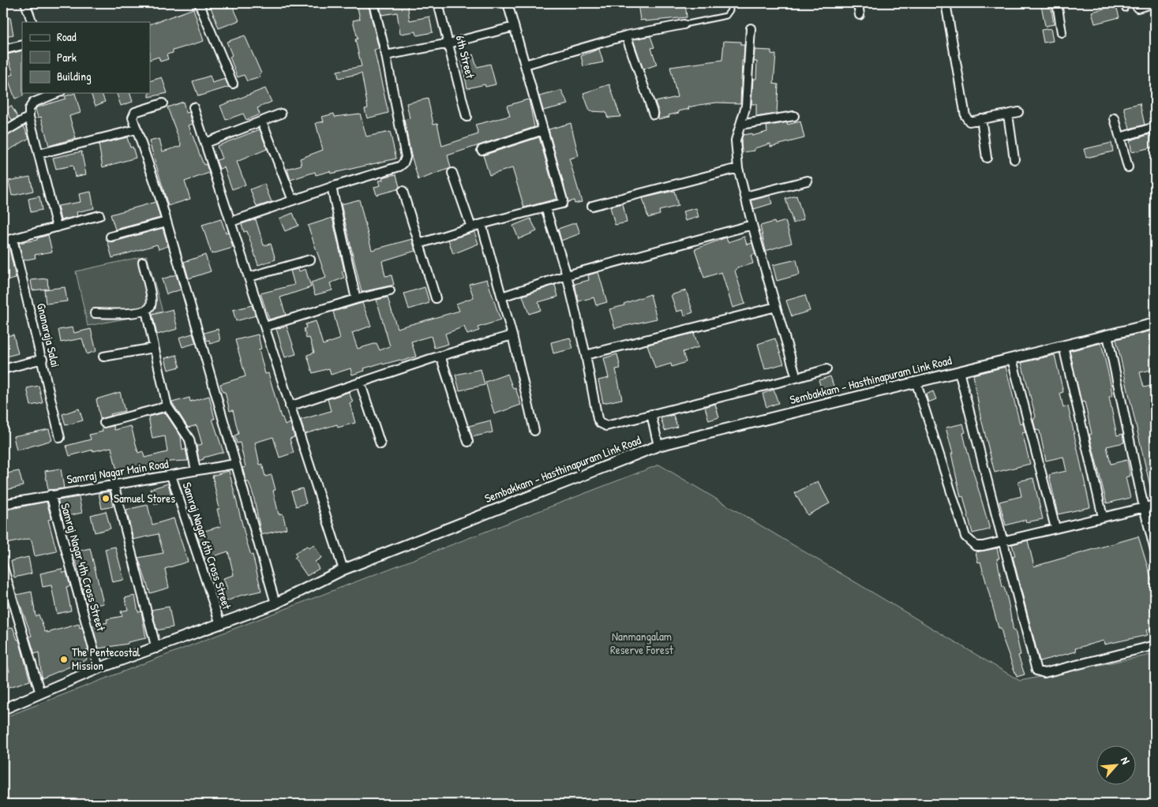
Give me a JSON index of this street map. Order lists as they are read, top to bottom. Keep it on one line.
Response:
{"streets":{"street":["6th Street","Gnanaraja Salai","Sembakkam - Hasthinapuram Link Road","Samraj Nagar Main Road","Samraj Nagar 6th Cross Street","Samraj Nagar 4th Cross Street"]},"crossings":[["Sembakkam - Hasthinapuram Link Road","Samraj Nagar 6th Cross Street"],["Sembakkam - Hasthinapuram Link Road","Samraj Nagar 4th Cross Street"],["Samraj Nagar Main Road","Samraj Nagar 6th Cross Street"],["Samraj Nagar Main Road","Samraj Nagar 4th Cross Street"]],"parks":["Nanmangalam Reserve Forest"],"places":["Samuel Stores","The Pentecostal Mission"],"legend":["Road","Park","Building"],"north":"top right"}
